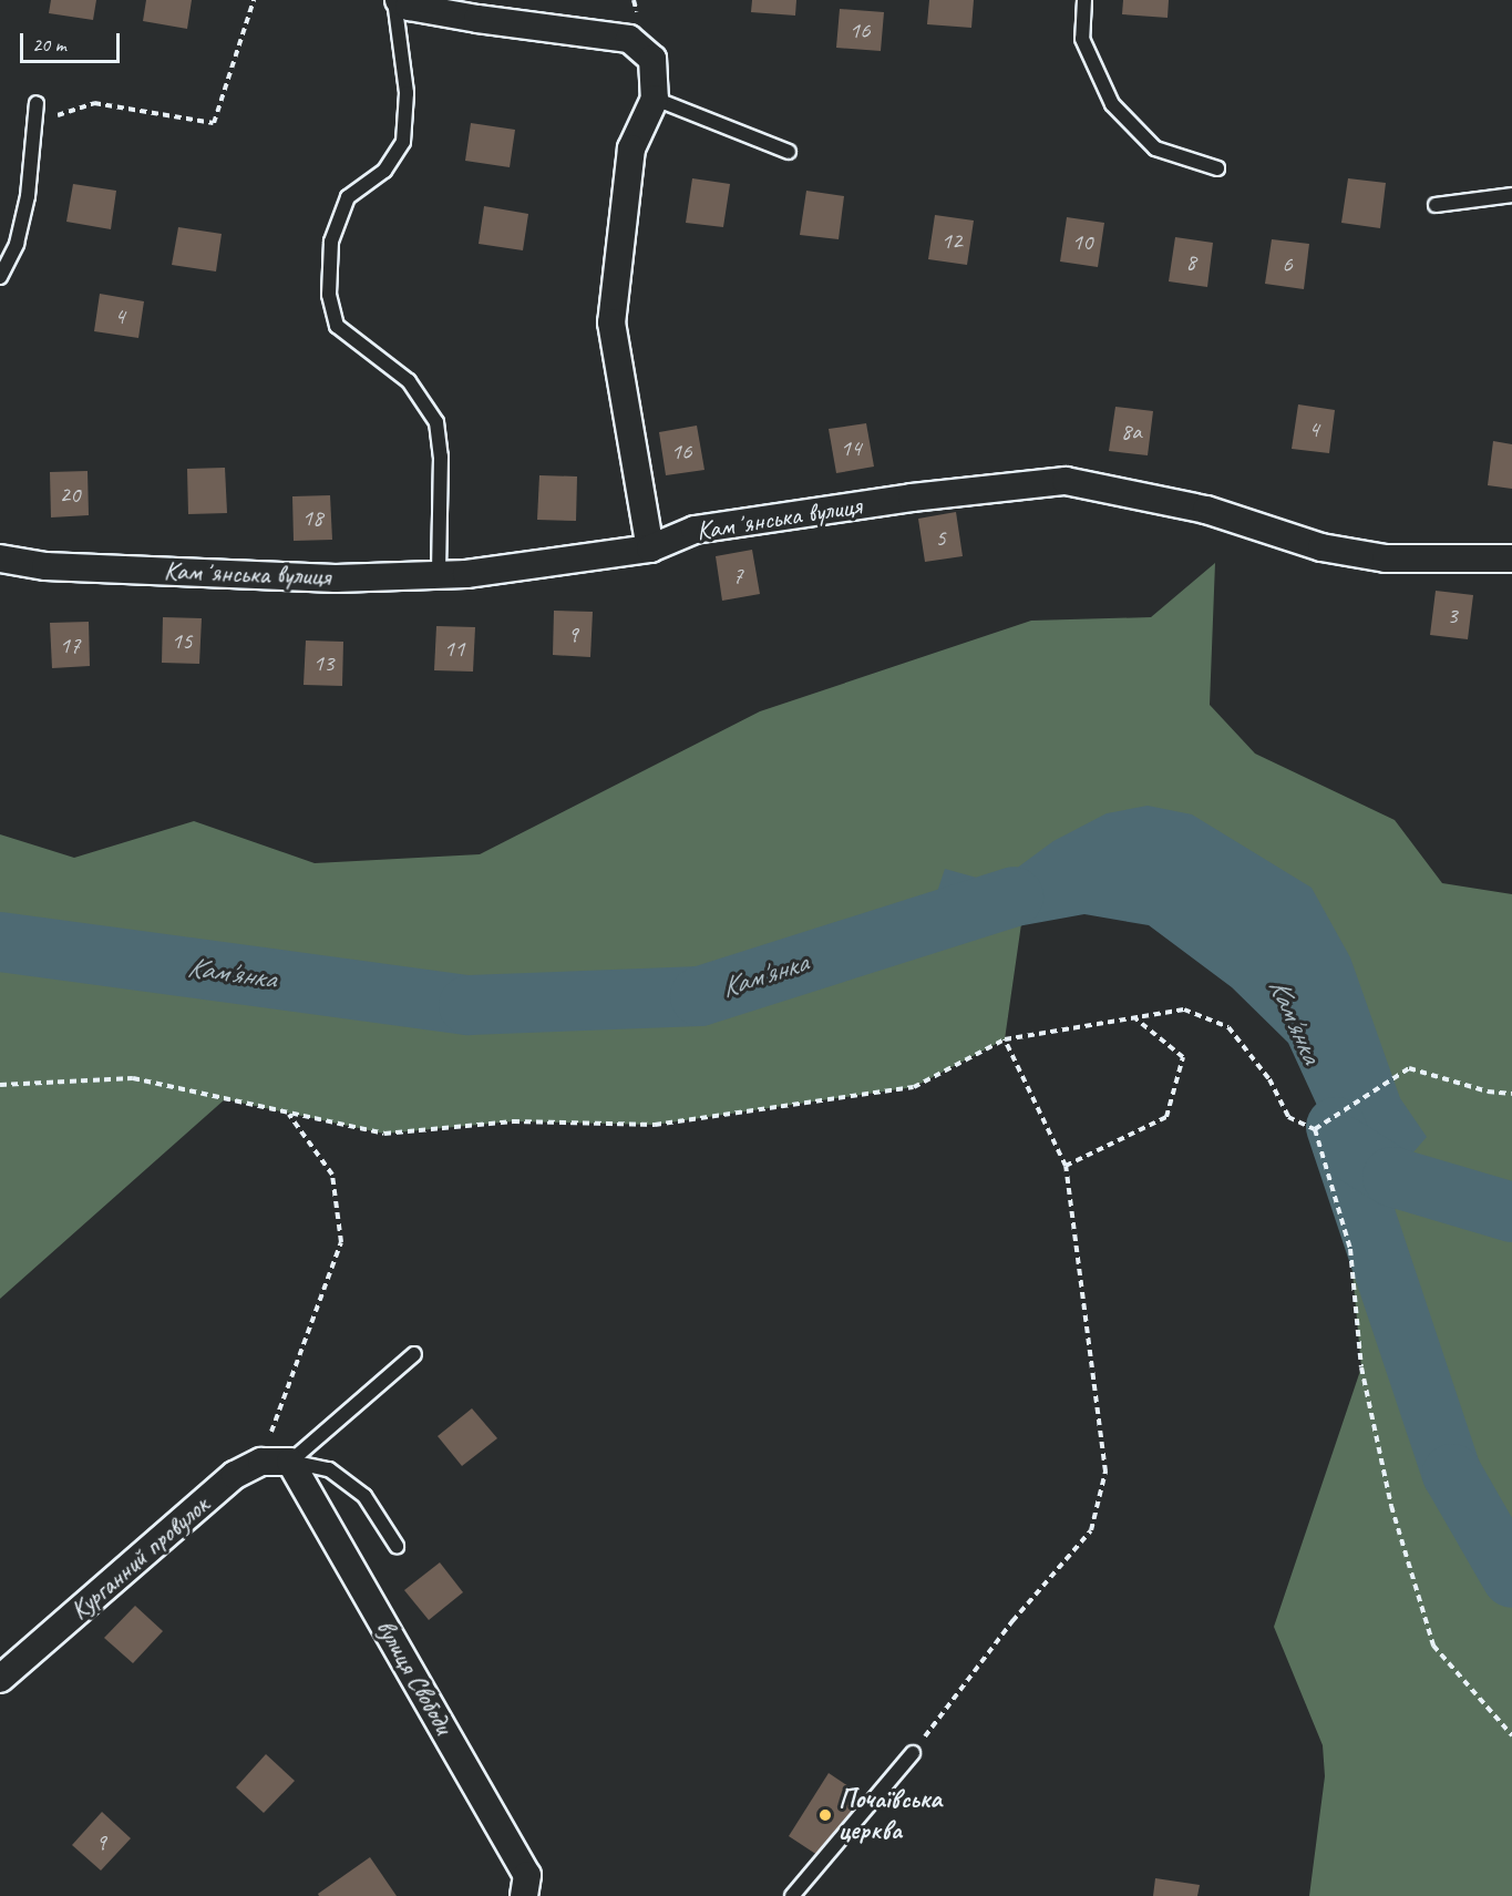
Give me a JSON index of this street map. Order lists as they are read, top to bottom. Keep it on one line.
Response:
{"streets":{"street":["Камʼянська вулиця","Курганний провулок","вулиця Свободи"]},"crossings":[["Курганний провулок","вулиця Свободи"]],"water":["Кам'янка"],"places":["Почаївська церква"],"house_numbers":["16","12","10","8","6","4","4","8а","14","16","20","18","5","7","3","9","15","17","11","13","9"],"scale_bar":"20 m"}
